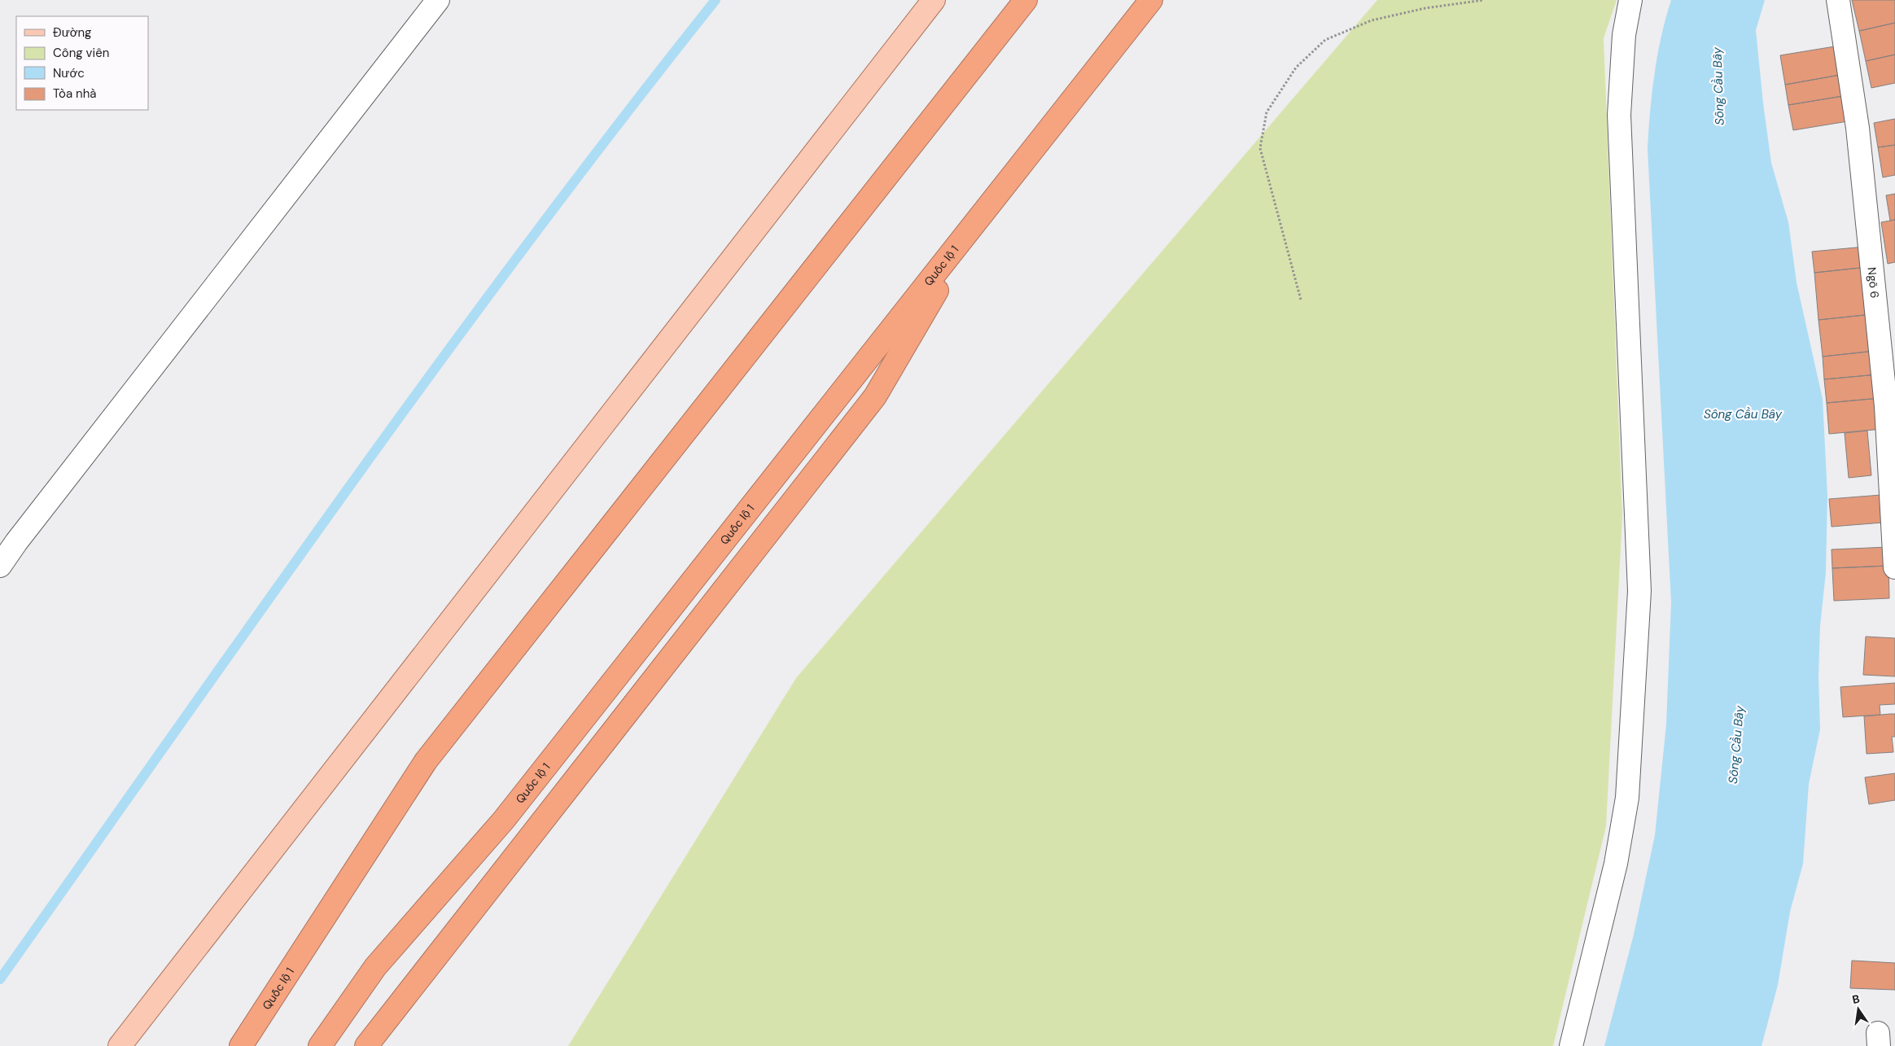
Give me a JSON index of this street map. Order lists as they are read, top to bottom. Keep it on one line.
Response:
{"streets":{"highway":["Quốc lộ 1"],"street":["Ngõ 6"]},"water":["Sông Cầu Bây"],"legend":["Đường","Công viên","Nước","Tòa nhà"],"north":"top"}
